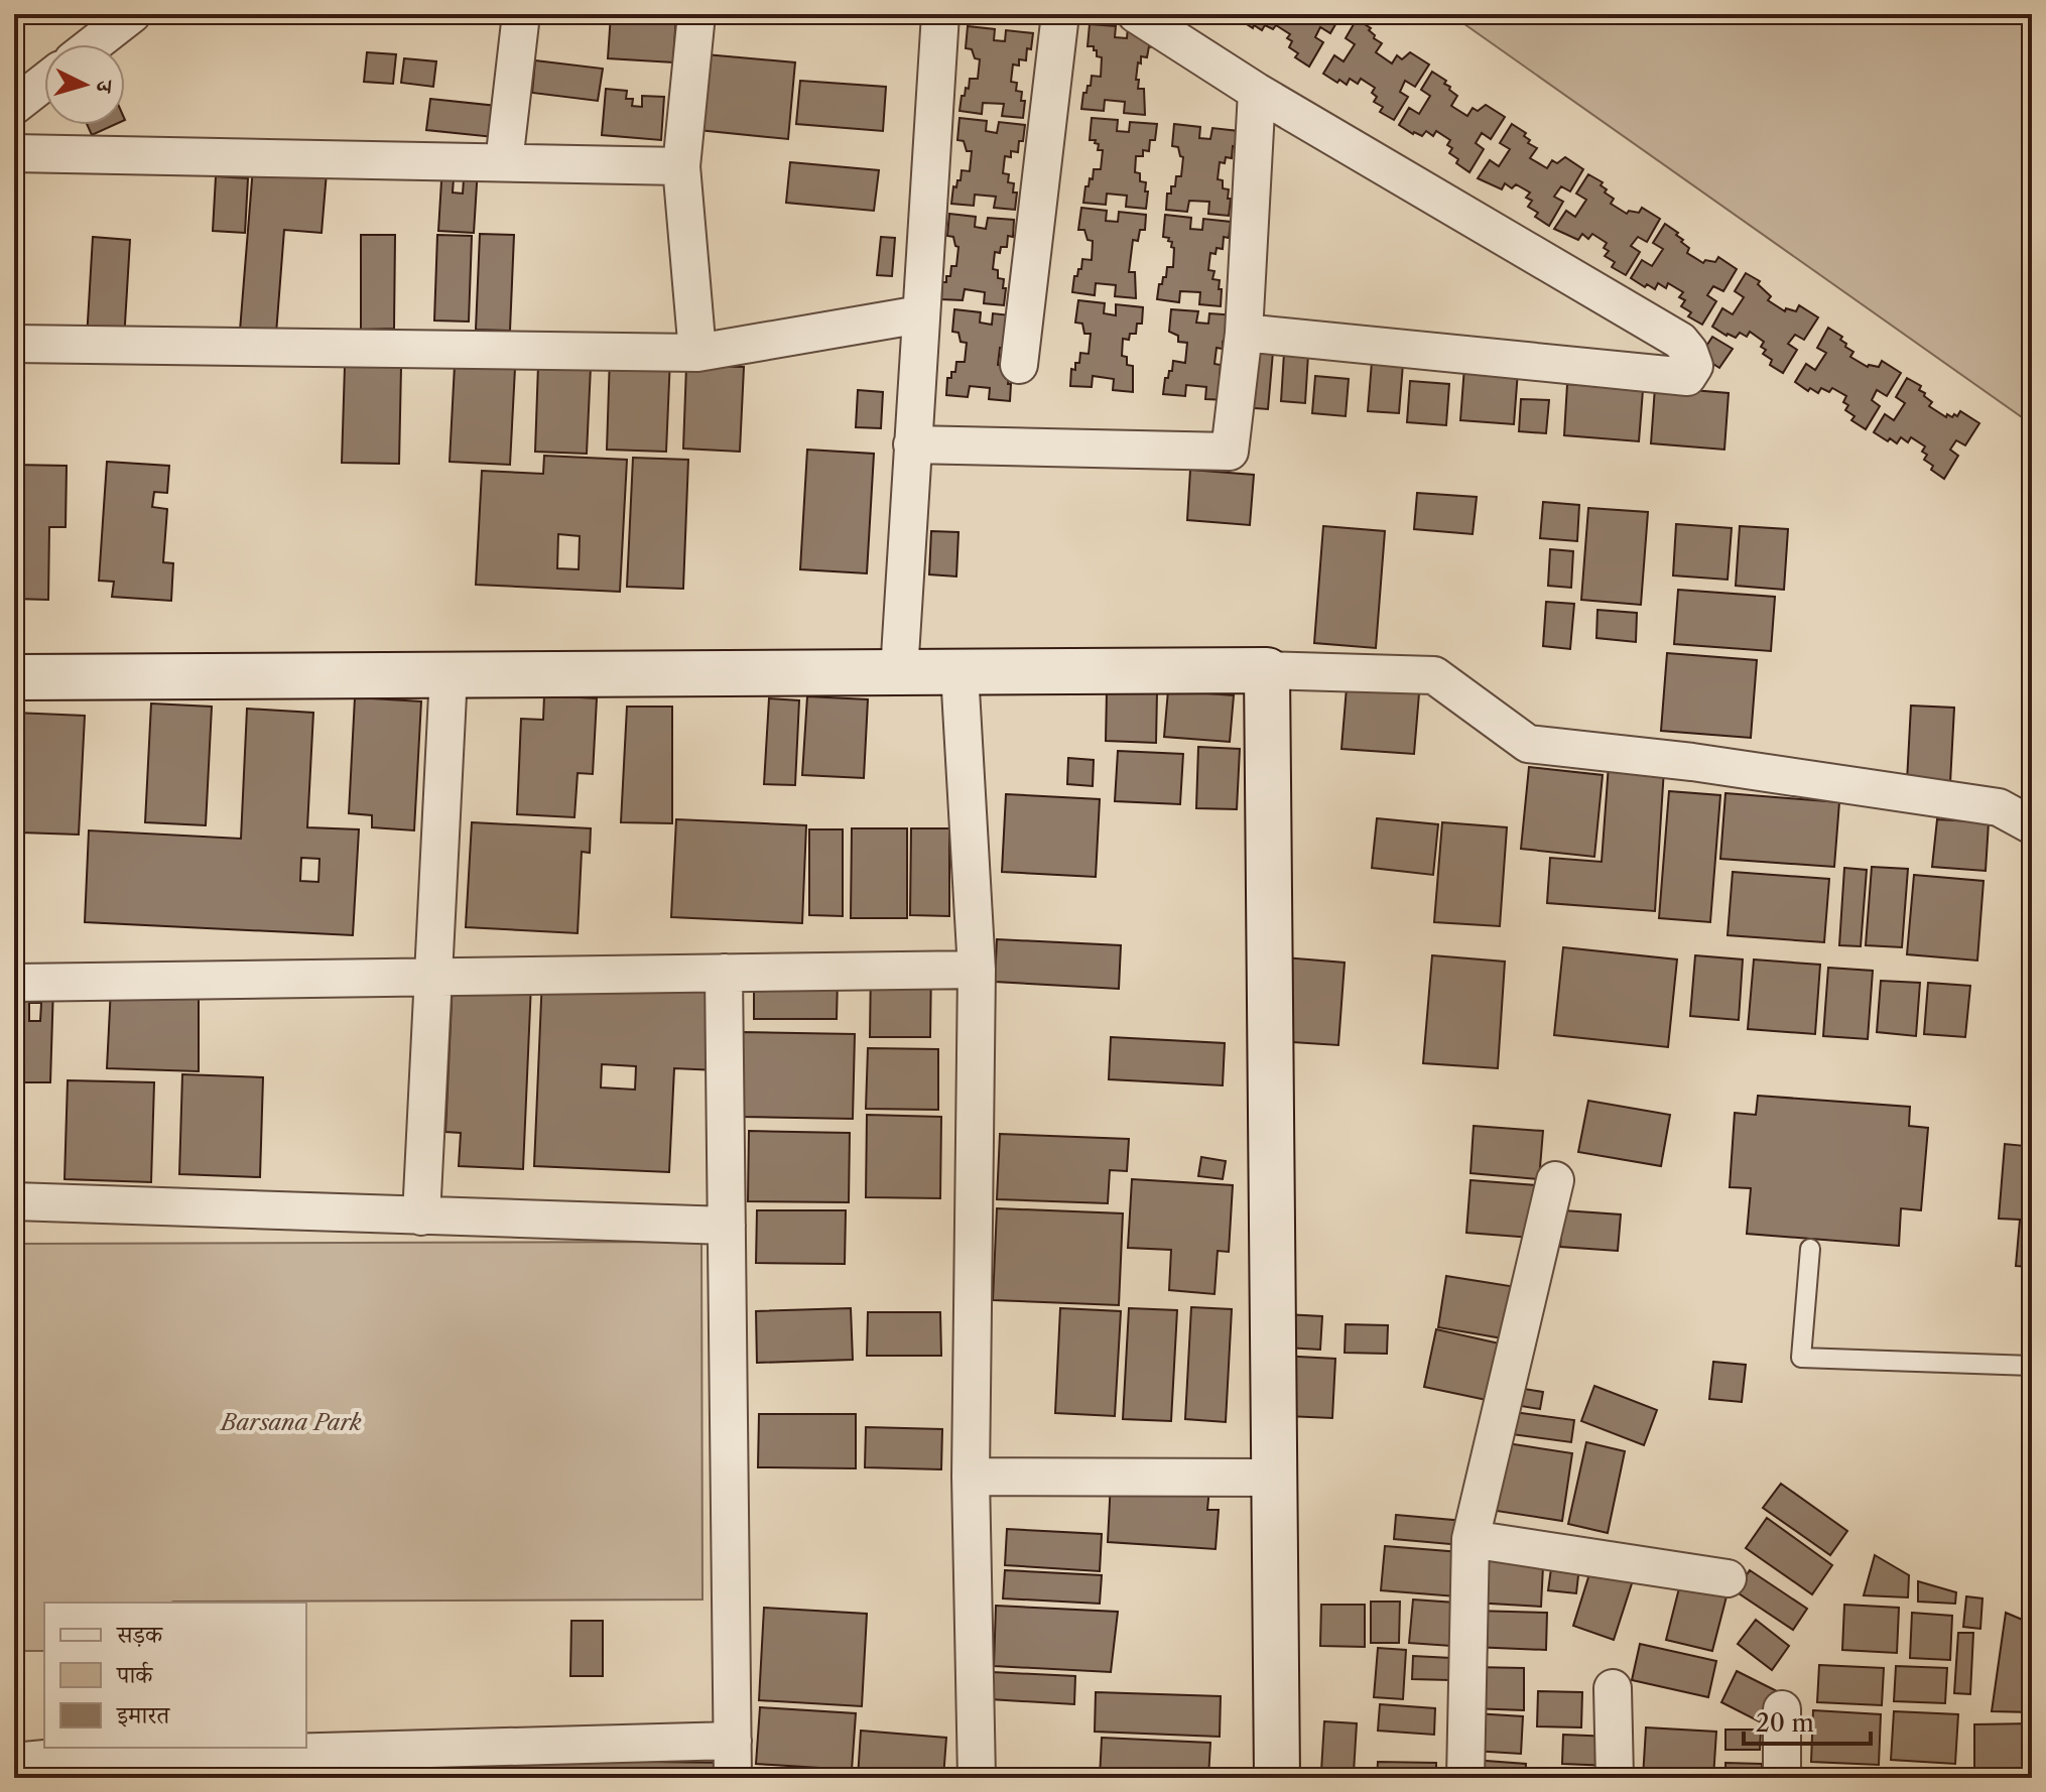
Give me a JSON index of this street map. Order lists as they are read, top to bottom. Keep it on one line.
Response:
{"parks":["Barsana Park"],"legend":["सड़क","पार्क","इमारत"],"scale_bar":"20 m","north":"right"}
